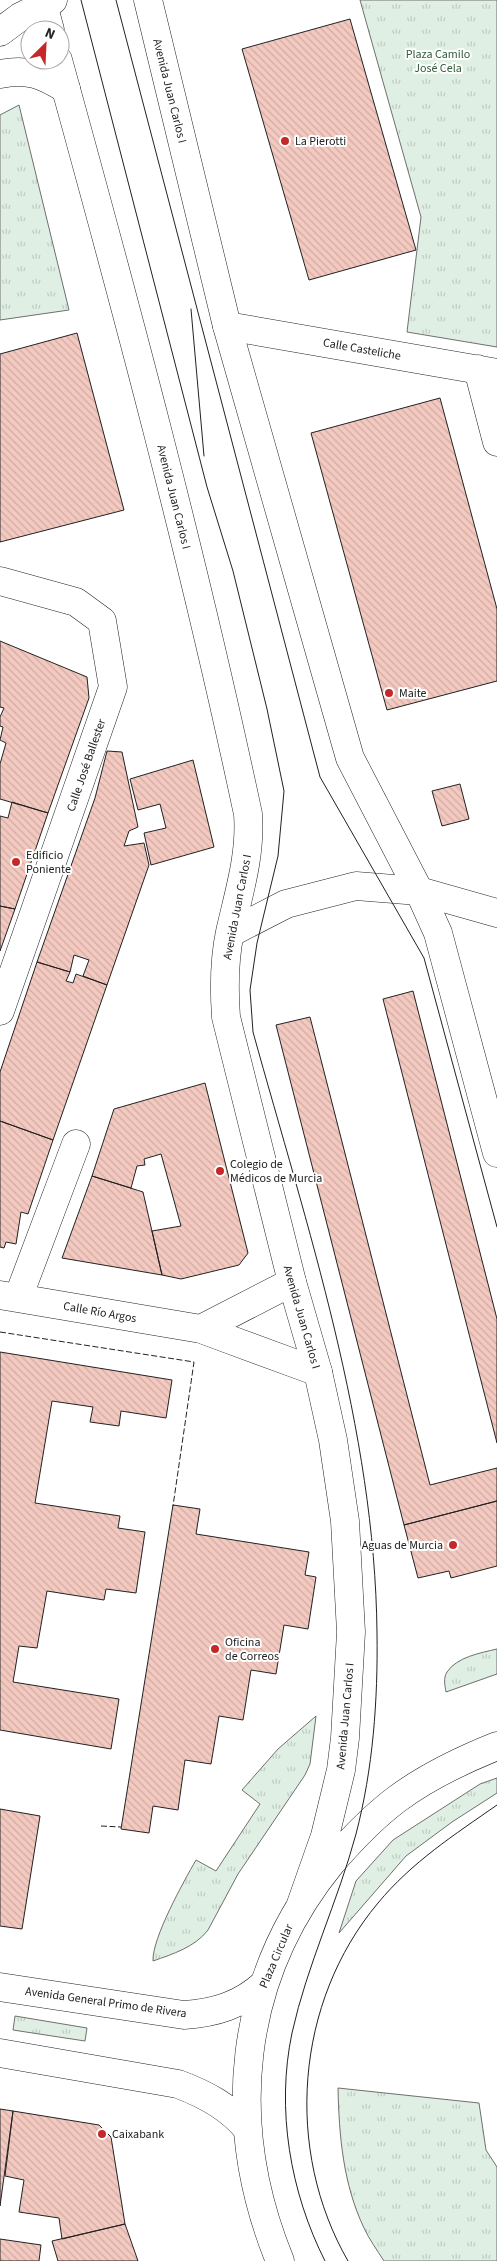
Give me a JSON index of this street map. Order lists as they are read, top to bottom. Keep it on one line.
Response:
{"streets":{"main road":["Avenida Juan Carlos I","Calle Casteliche","Calle José Ballester","Calle Río Argos","Plaza Circular","Avenida General Primo de Rivera"]},"crossings":[["Avenida Juan Carlos I","Calle Casteliche"],["Avenida Juan Carlos I","Calle Río Argos"],["Avenida Juan Carlos I","Plaza Circular"],["Plaza Circular","Avenida General Primo de Rivera"]],"parks":["Plaza Camilo José Cela"],"places":["La Pierotti","Maite","Edificio Poniente","Colegio de Médicos de Murcia","Aguas de Murcia","Oficina de Correos","Caixabank"],"north":"top right"}
